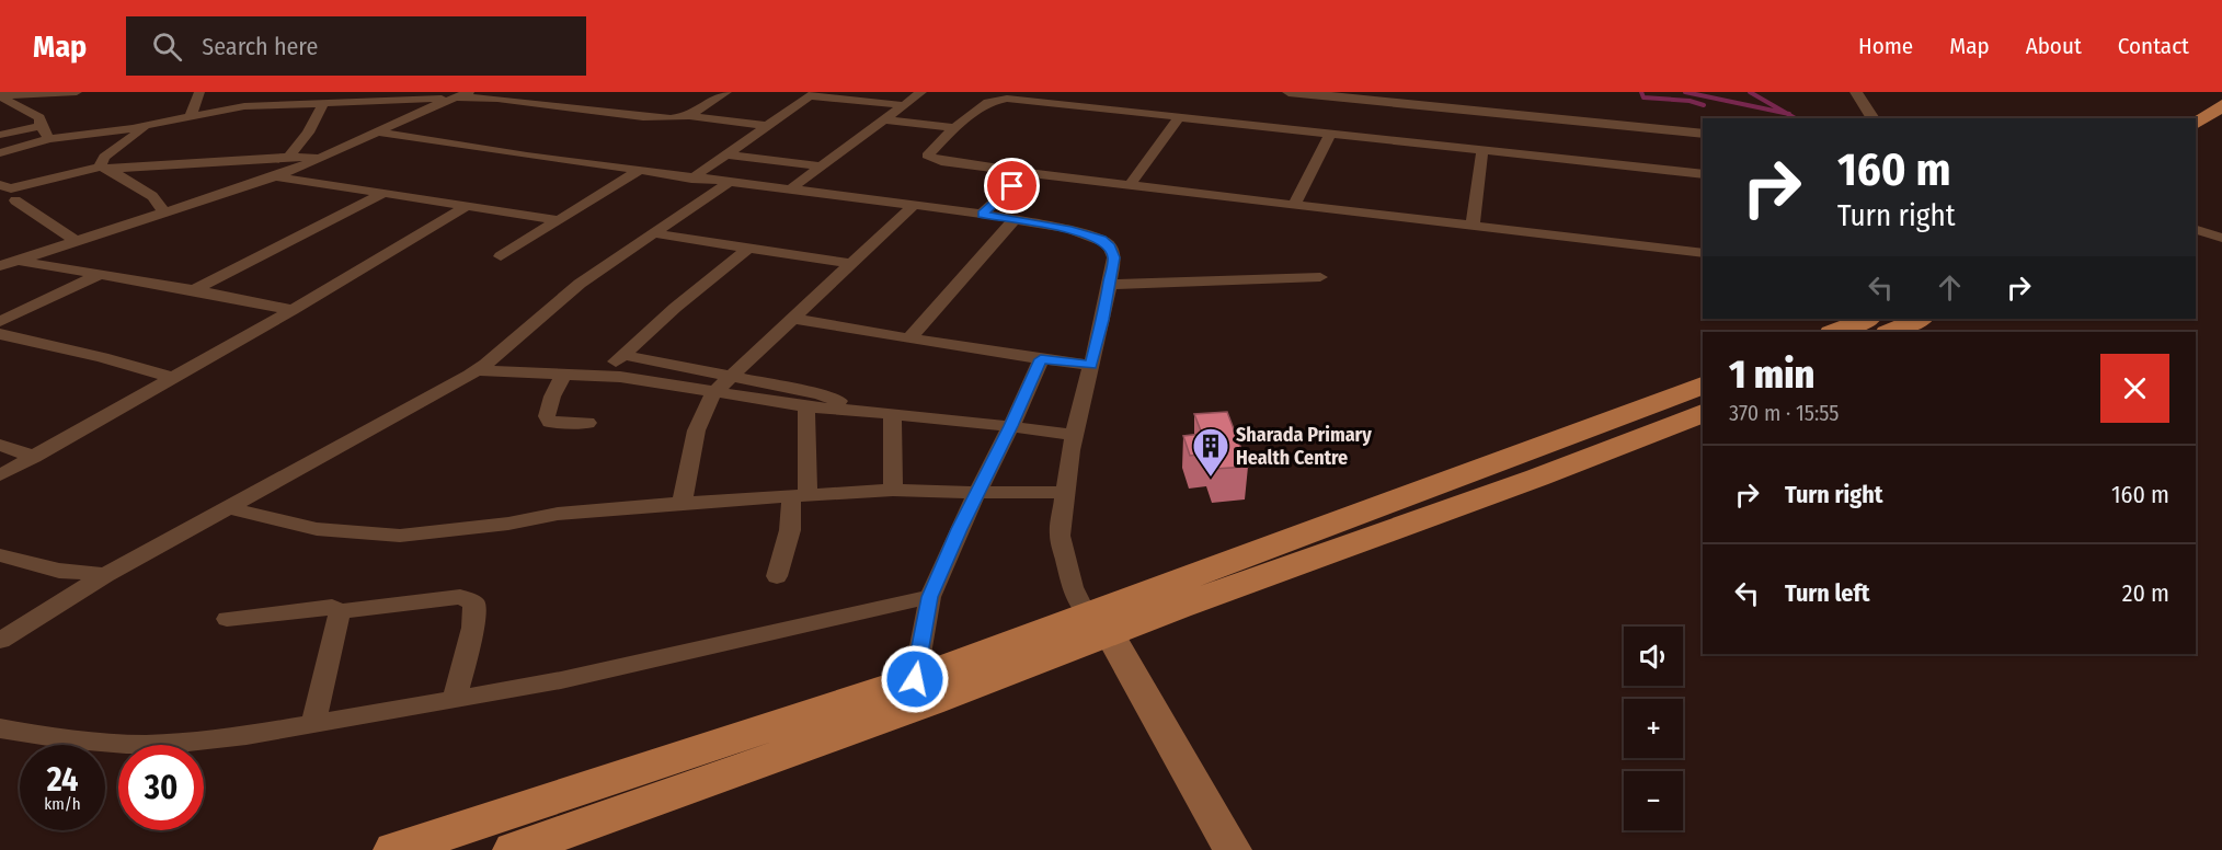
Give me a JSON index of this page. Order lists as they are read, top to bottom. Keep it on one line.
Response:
{"places":{"building":["Sharada Primary Health Centre"]},"page":{"header":"Map","search":"Search here","nav":["Home","Map","About","Contact"],"turn":["160 m","Turn right"],"heading":["1 min","370 m · 15:55"],"list":[{"name":"Turn right","value":"160 m"},{"name":"Turn left","value":"20 m"}],"map_buttons":["+","−"],"speed":"24 km/h","limit":"30"}}
